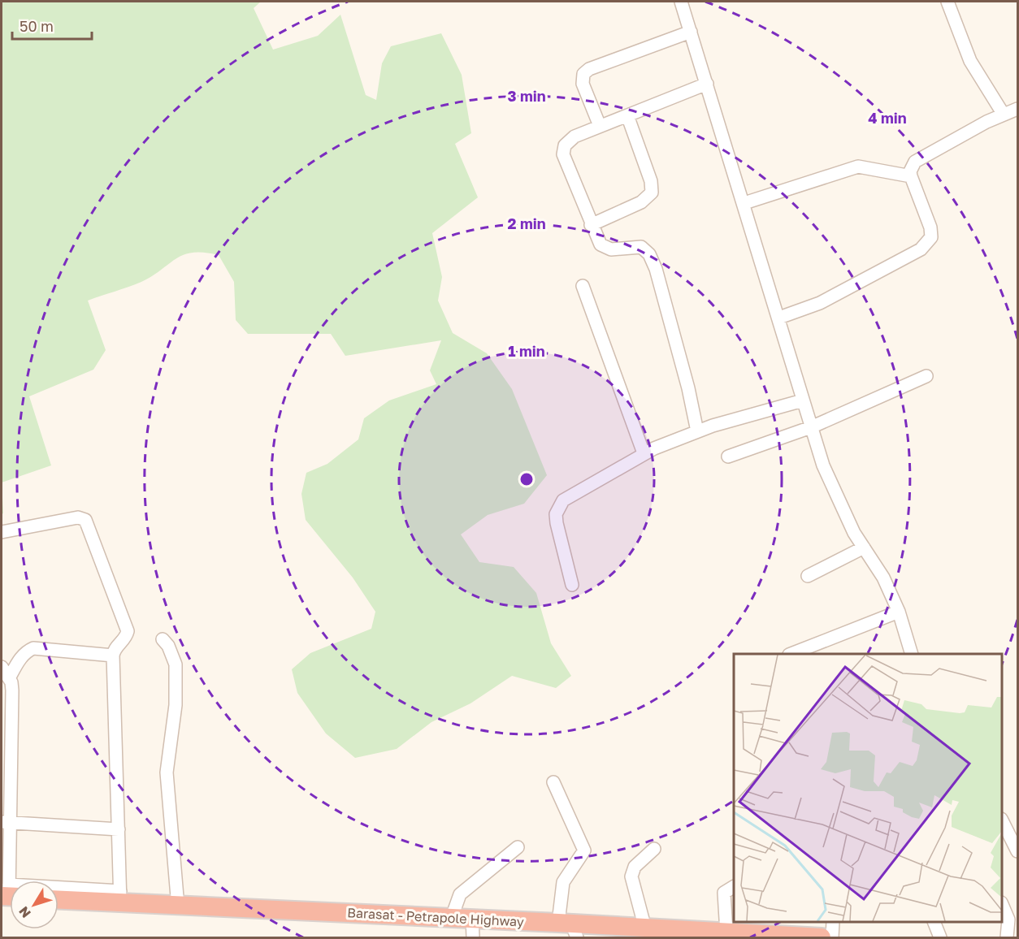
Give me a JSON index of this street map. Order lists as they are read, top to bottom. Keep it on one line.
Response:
{"streets":{"highway":["Barasat - Petrapole Highway"]},"scale_bar":"50 m","north":"bottom left","rings":["3 min","4 min","2 min","1 min"]}
